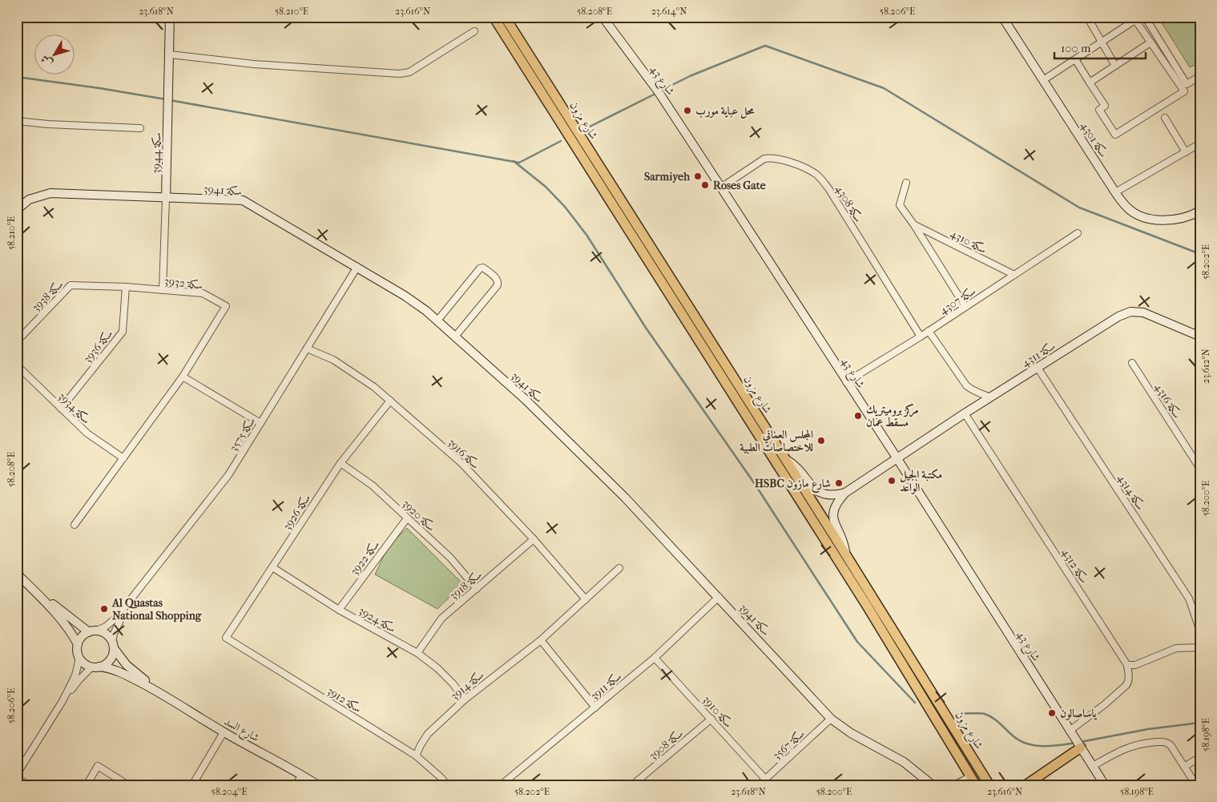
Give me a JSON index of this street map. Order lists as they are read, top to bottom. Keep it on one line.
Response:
{"streets":{"main road":["شارع مزون"],"street":["شارع 43","سكة 4301","سكة 3944","سكة 3941","سكة 4308","سكة 4310","سكة 3932","سكة 3938","سكة 4307","سكة 3936","سكة 4311","سكة 4316","سكة 3934","سكة 3575","سكة 3916","سكة 4314","سكة 3926","سكة 3920","سكة 3922","سكة 4312","سكة 3918","سكة 3924","سكة 3914","سكة 3911","سكة 3912","سكة 3910","شارع السد","سكة 3908","سكة 3567"]},"crossings":[["شارع 43","سكة 4308"],["شارع 43","سكة 4307"],["شارع 43","سكة 4311"],["سكة 3944","سكة 3941"],["سكة 3944","سكة 3932"],["سكة 3941","سكة 3575"],["سكة 3941","سكة 3911"],["سكة 3941","سكة 3567"],["سكة 4308","سكة 4307"],["سكة 4310","سكة 4307"],["سكة 3932","سكة 3938"],["سكة 3932","سكة 3936"],["سكة 3932","سكة 3934"],["سكة 3938","سكة 3936"],["سكة 3936","سكة 3934"],["سكة 4311","سكة 4314"],["سكة 4311","سكة 4312"],["سكة 3575","سكة 3916"],["سكة 3575","شارع السد"],["سكة 3916","سكة 3926"],["سكة 3916","سكة 3918"],["سكة 3916","سكة 3914"],["سكة 3926","سكة 3920"],["سكة 3926","سكة 3924"],["سكة 3926","سكة 3912"],["سكة 3920","سكة 3922"],["سكة 3920","سكة 3918"],["سكة 3922","سكة 3924"],["سكة 3918","سكة 3924"],["سكة 3924","سكة 3914"],["سكة 3914","سكة 3912"],["سكة 3911","سكة 3910"],["سكة 3910","سكة 3908"],["سكة 3910","سكة 3567"]],"places":["محل عباية مورب","Sarmiyeh","Roses Gate","مركز بروميتريك مسقط عمان","المجلس العماني للاختصاصات الطبية","مكتبة الجيل الواعد","HSBC شارع مازون","Al Quastas National Shopping","ياساصالون"],"scale_bar":"100 m","north":"bottom left","coordinates":["23.618°N","58.210°E","23.616°N","58.208°E","23.614°N","58.206°E","58.202°E","23.612°N","58.200°E","58.198°E","58.204°E"]}
